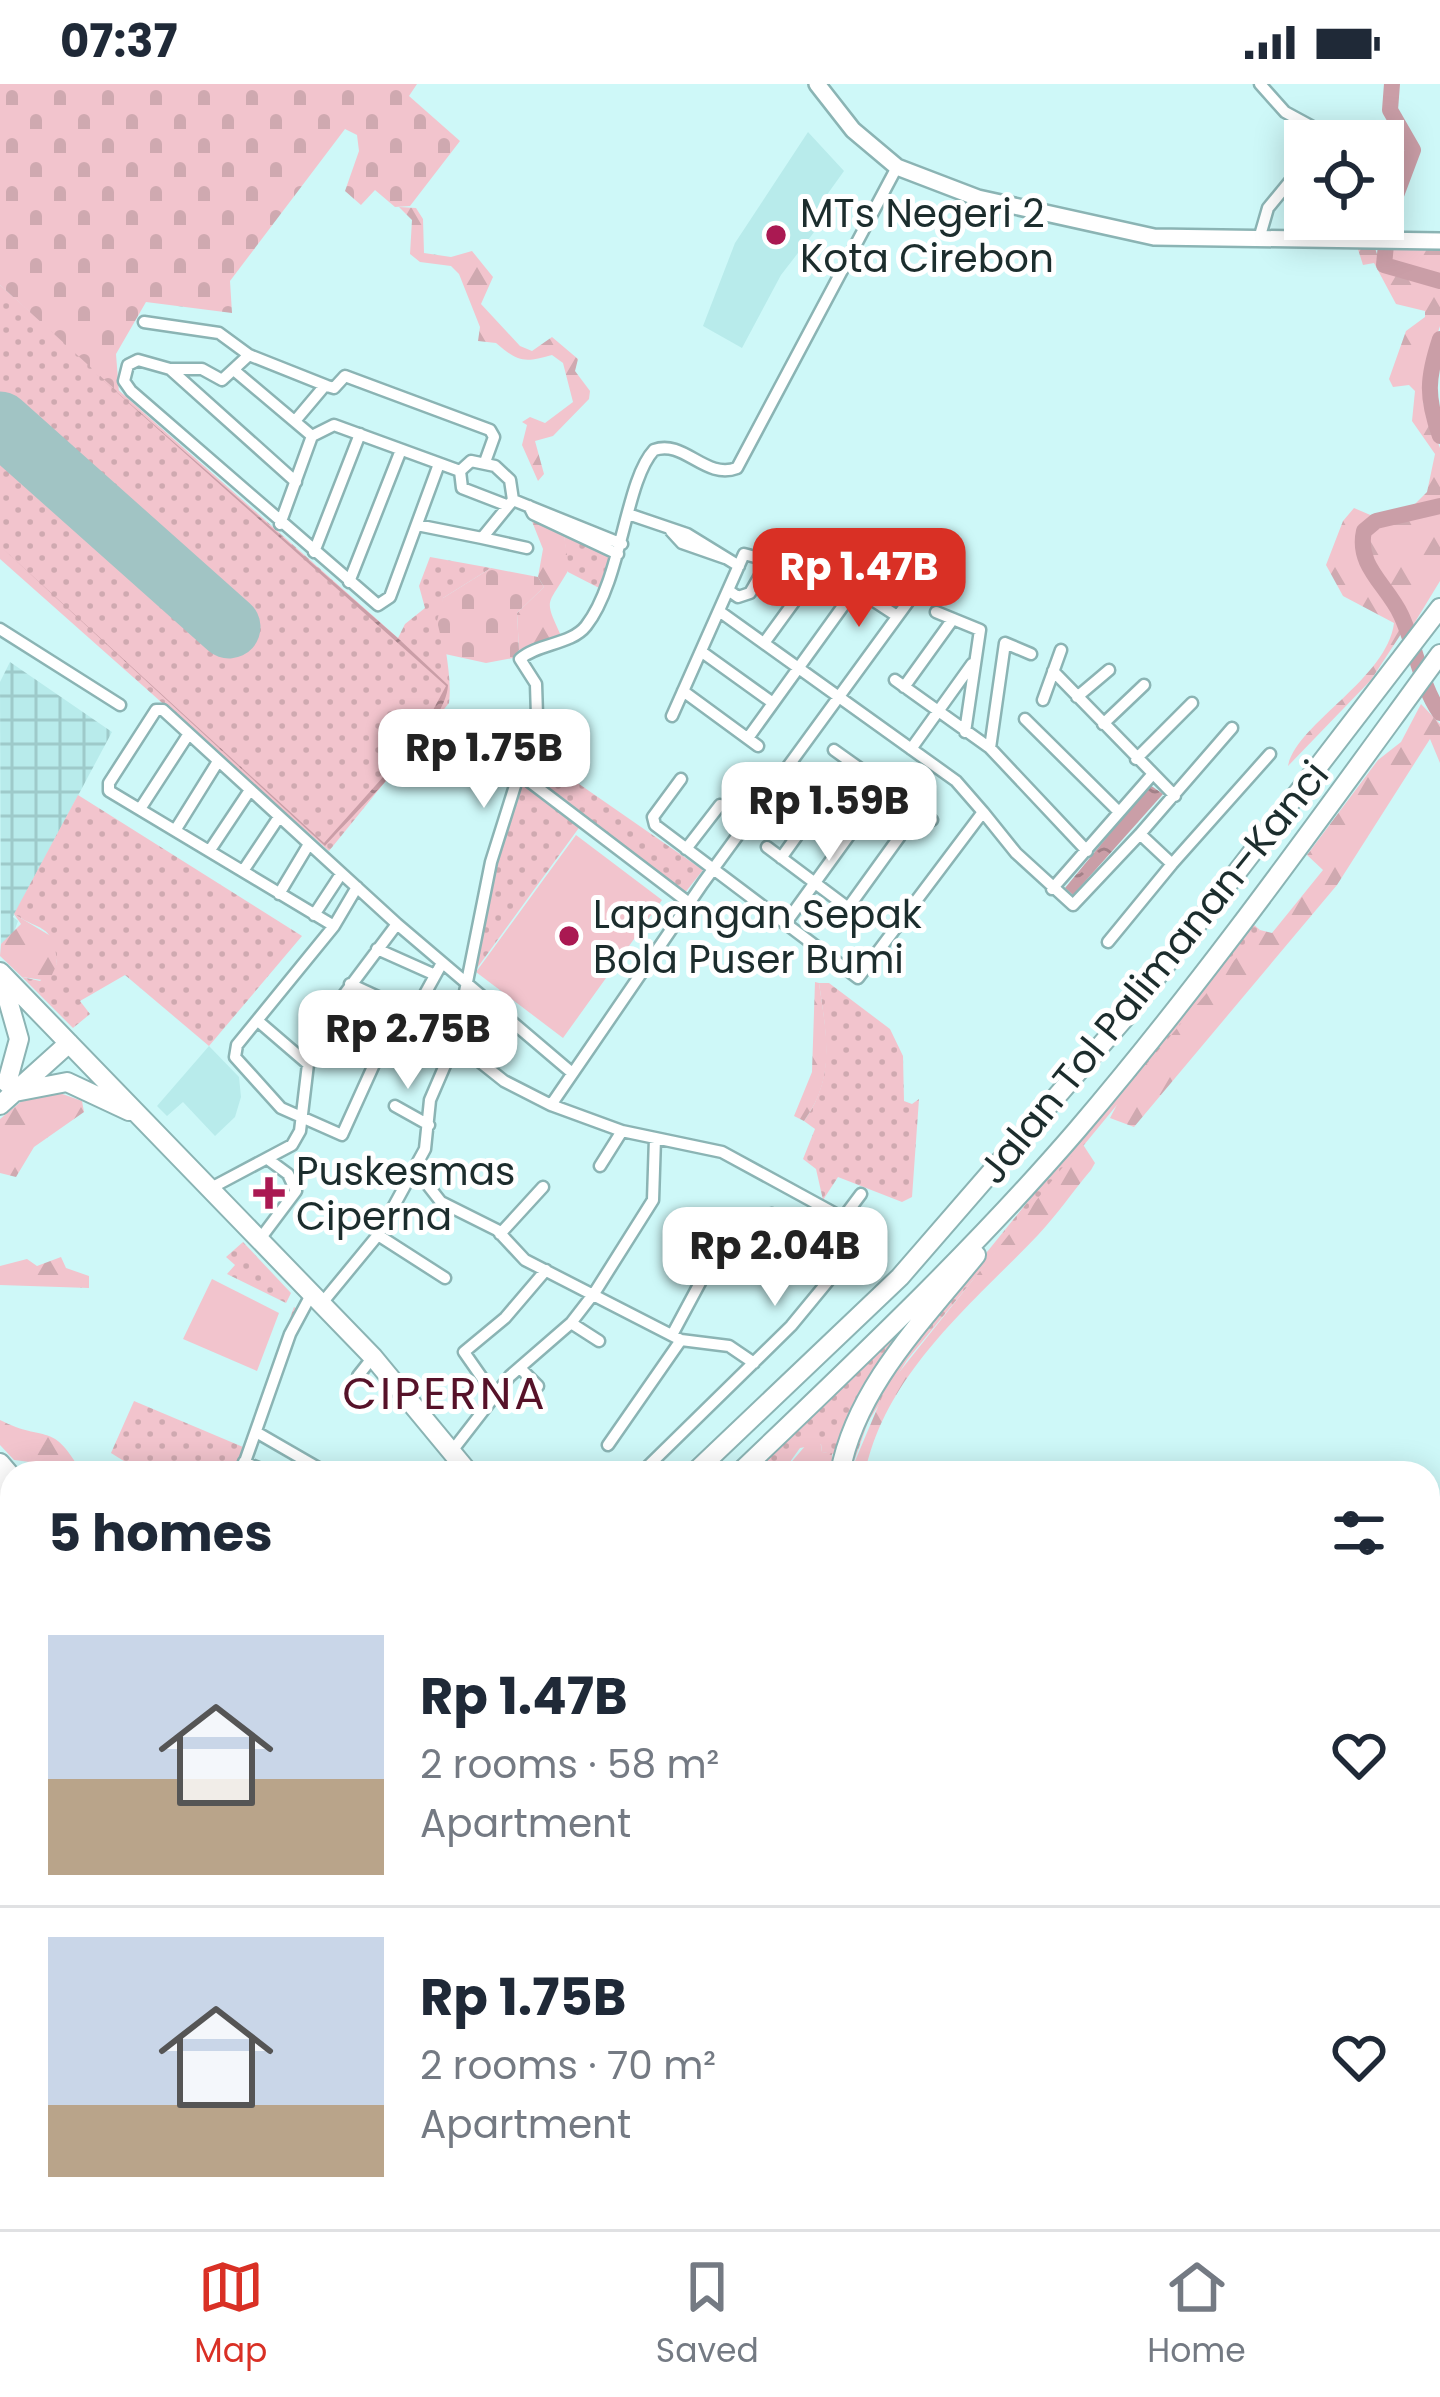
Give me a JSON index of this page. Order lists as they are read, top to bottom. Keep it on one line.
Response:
{"streets":{"highway":["Jalan Tol Palimanan–Kanci"]},"districts":["CIPERNA"],"places":{"other":["MTs Negeri 2 Kota Cirebon","Lapangan Sepak Bola Puser Bumi"],"health":["Puskesmas Ciperna"]},"page":{"status":"07:37","price":["Rp 1.47B","Rp 1.75B","Rp 1.59B","Rp 2.75B","Rp 2.04B"],"heading":"5 homes","list":[{"name":"Rp 1.47B","note":"2 rooms · 58 m² · Apartment"},{"name":"Rp 1.75B","note":"2 rooms · 70 m² · Apartment"}],"tabs":["Map","Saved","Home"]}}
